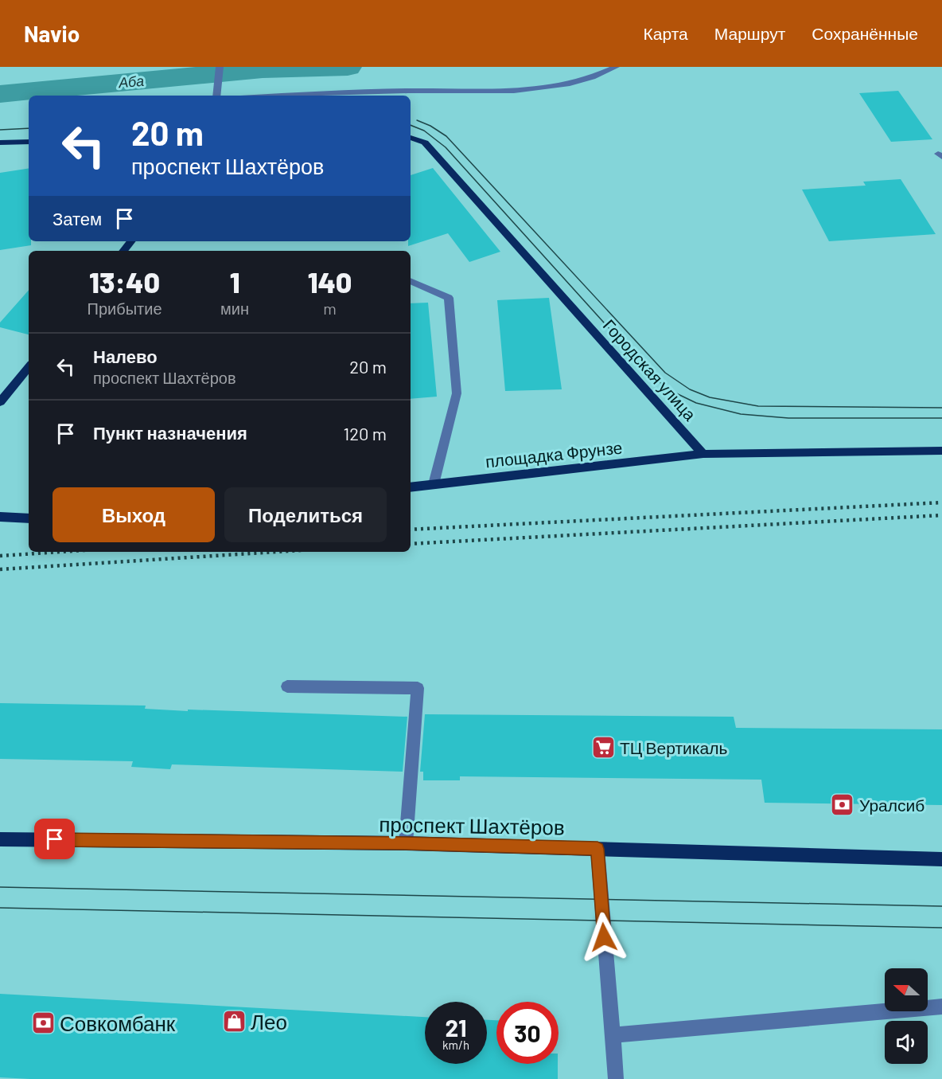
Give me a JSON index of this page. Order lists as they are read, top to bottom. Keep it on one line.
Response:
{"streets":{"main road":["Городская улица","площадка Фрунзе","проспект Шахтёров"]},"crossings":[["Городская улица","площадка Фрунзе"]],"water":["Аба"],"places":{"supermarket":["ТЦ Вертикаль"],"bank":["Уралсиб","Совкомбанк"],"shop":["Лео"]},"north":"left","page":{"header":"Navio","nav":["Карта","Маршрут","Сохранённые"],"turn":["20 m","проспект Шахтёров"],"then":"Затем","eta":["13:40","Прибытие","1","мин","140","m"],"list":[{"name":"Налево","note":"проспект Шахтёров","value":"20 m"},{"name":"Пункт назначения","value":"120 m"}],"buttons":["Выход","Поделиться"],"speed":"21 km/h","limit":"30"}}
